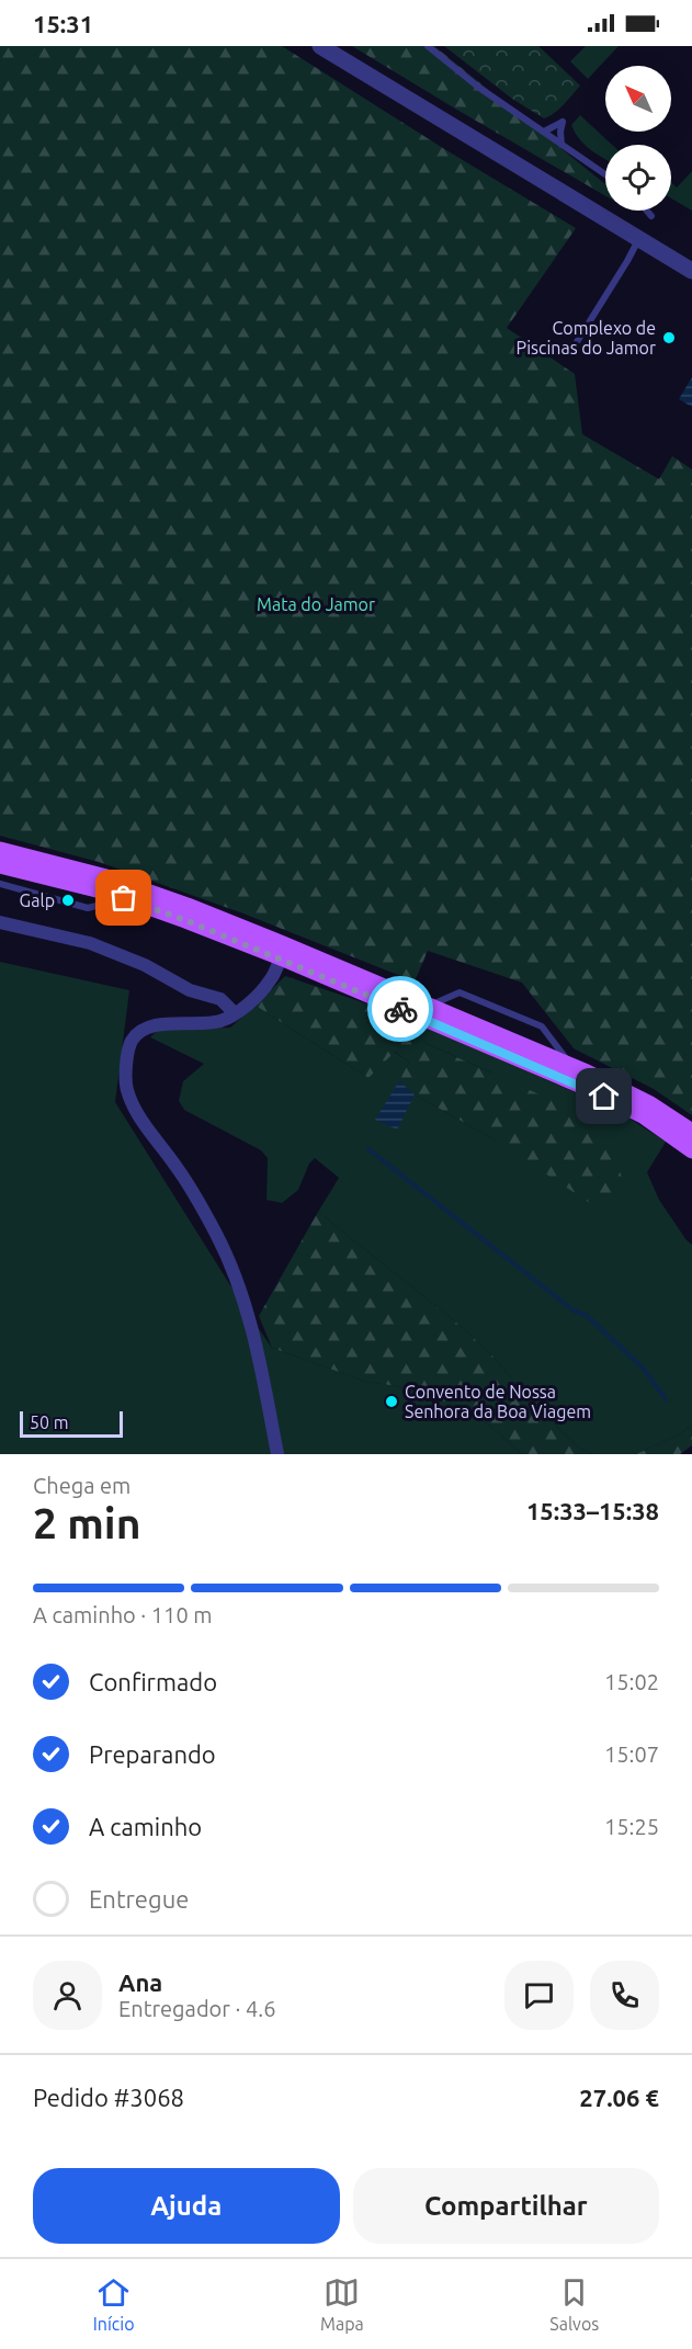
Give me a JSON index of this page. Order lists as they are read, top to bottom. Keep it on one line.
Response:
{"parks":["Mata do Jamor"],"places":["Complexo de Piscinas do Jamor","Galp","Convento de Nossa Senhora da Boa Viagem"],"scale_bar":"50 m","north":"top left","page":{"status":"15:31","scale":"50 m","heading":["2 min","Chega em","15:33–15:38"],"panel":["Ana","Entregador · 4.6","Pedido #3068","27.06 €"],"bar":"A caminho · 110 m","list":[["Confirmado","15:02"],["Preparando","15:07"],["A caminho","15:25"],"Entregue"],"buttons":["Ajuda","Compartilhar"],"tabs":["Início","Mapa","Salvos"]}}
